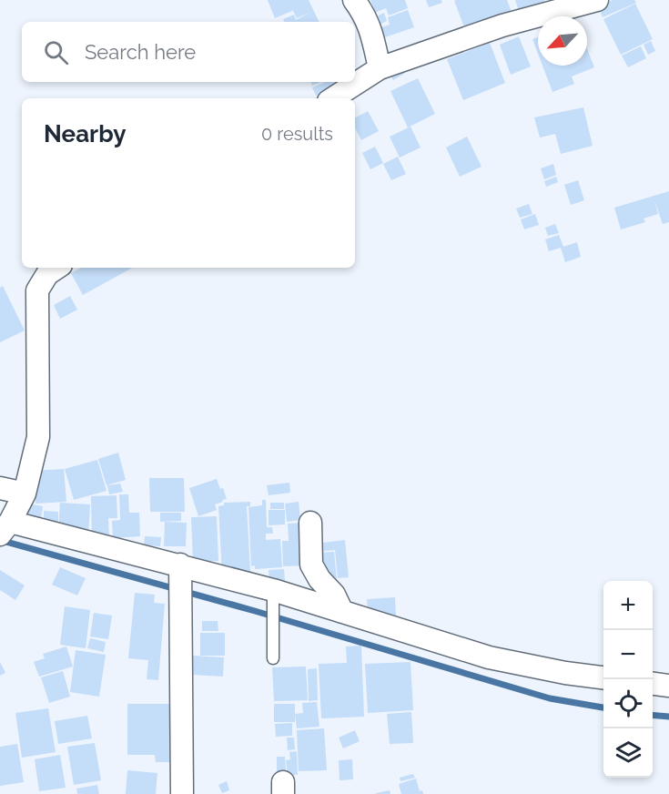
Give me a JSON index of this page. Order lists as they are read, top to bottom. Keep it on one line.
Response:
{"north":"bottom left","page":{"search":"Search here","heading":["Nearby","0 results"],"map_buttons":["+","−"]}}
